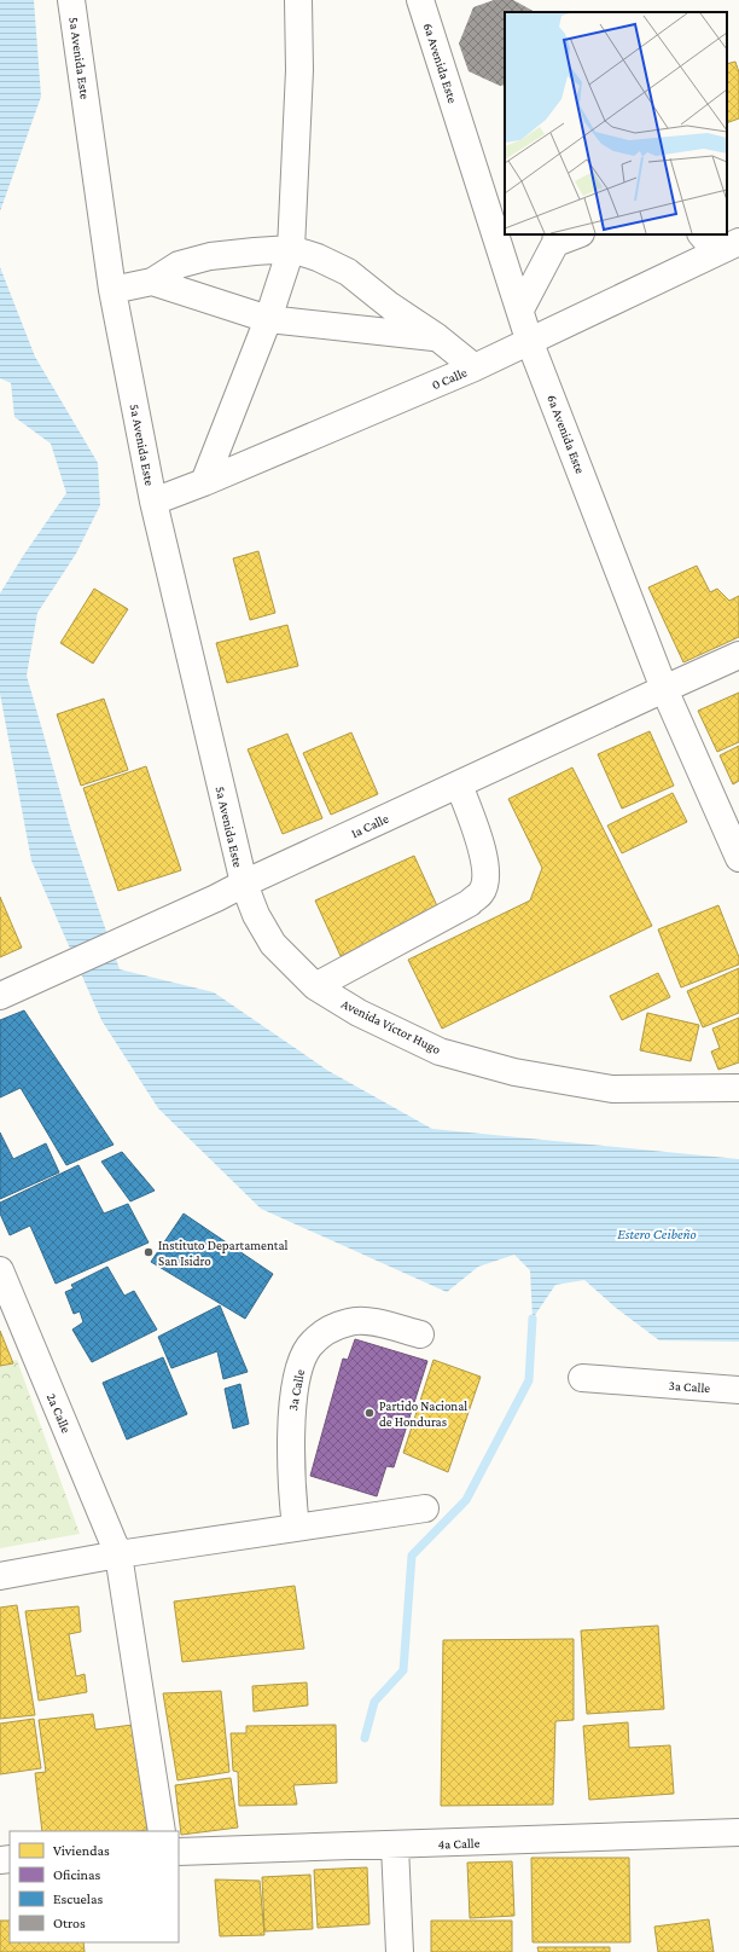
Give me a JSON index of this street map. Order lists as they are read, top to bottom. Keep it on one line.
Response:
{"streets":{"street":["5a Avenida Este","6a Avenida Este","0 Calle","1a Calle","Avenida Víctor Hugo","3a Calle","2a Calle","4a Calle"]},"crossings":[["5a Avenida Este","0 Calle"],["5a Avenida Este","1a Calle"],["5a Avenida Este","Avenida Víctor Hugo"],["6a Avenida Este","0 Calle"],["6a Avenida Este","1a Calle"],["1a Calle","Avenida Víctor Hugo"]],"water":["Estero Ceibeño"],"places":["Instituto Departamental San Isidro","Partido Nacional de Honduras"],"legend":["Viviendas","Oficinas","Escuelas","Otros"]}
